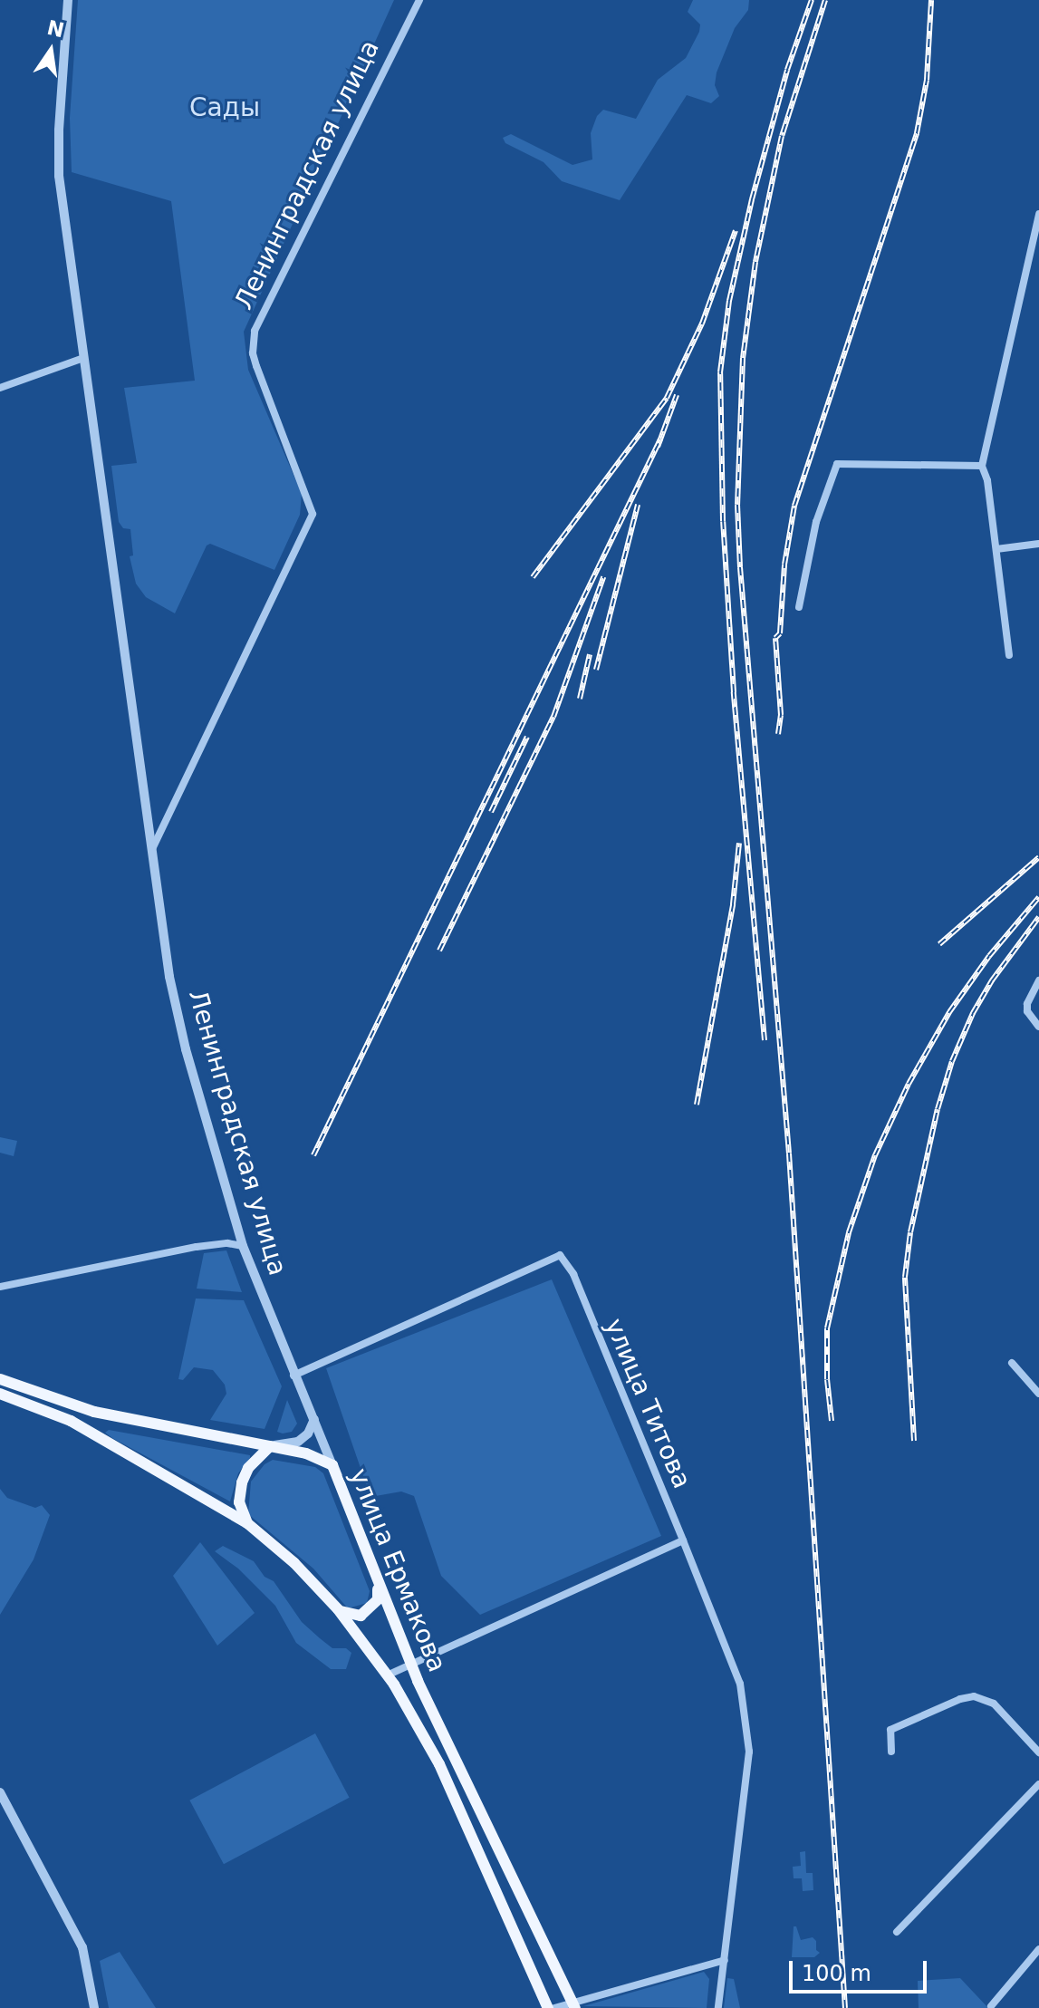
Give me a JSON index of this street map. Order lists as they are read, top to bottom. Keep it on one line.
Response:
{"streets":{"main road":["улица Ермакова"],"street":["Ленинградская улица","улица Титова"]},"crossings":[["Ленинградская улица","улица Титова"],["Ленинградская улица","улица Ермакова"]],"parks":["Сады"],"scale_bar":"100 m","north":"top"}
